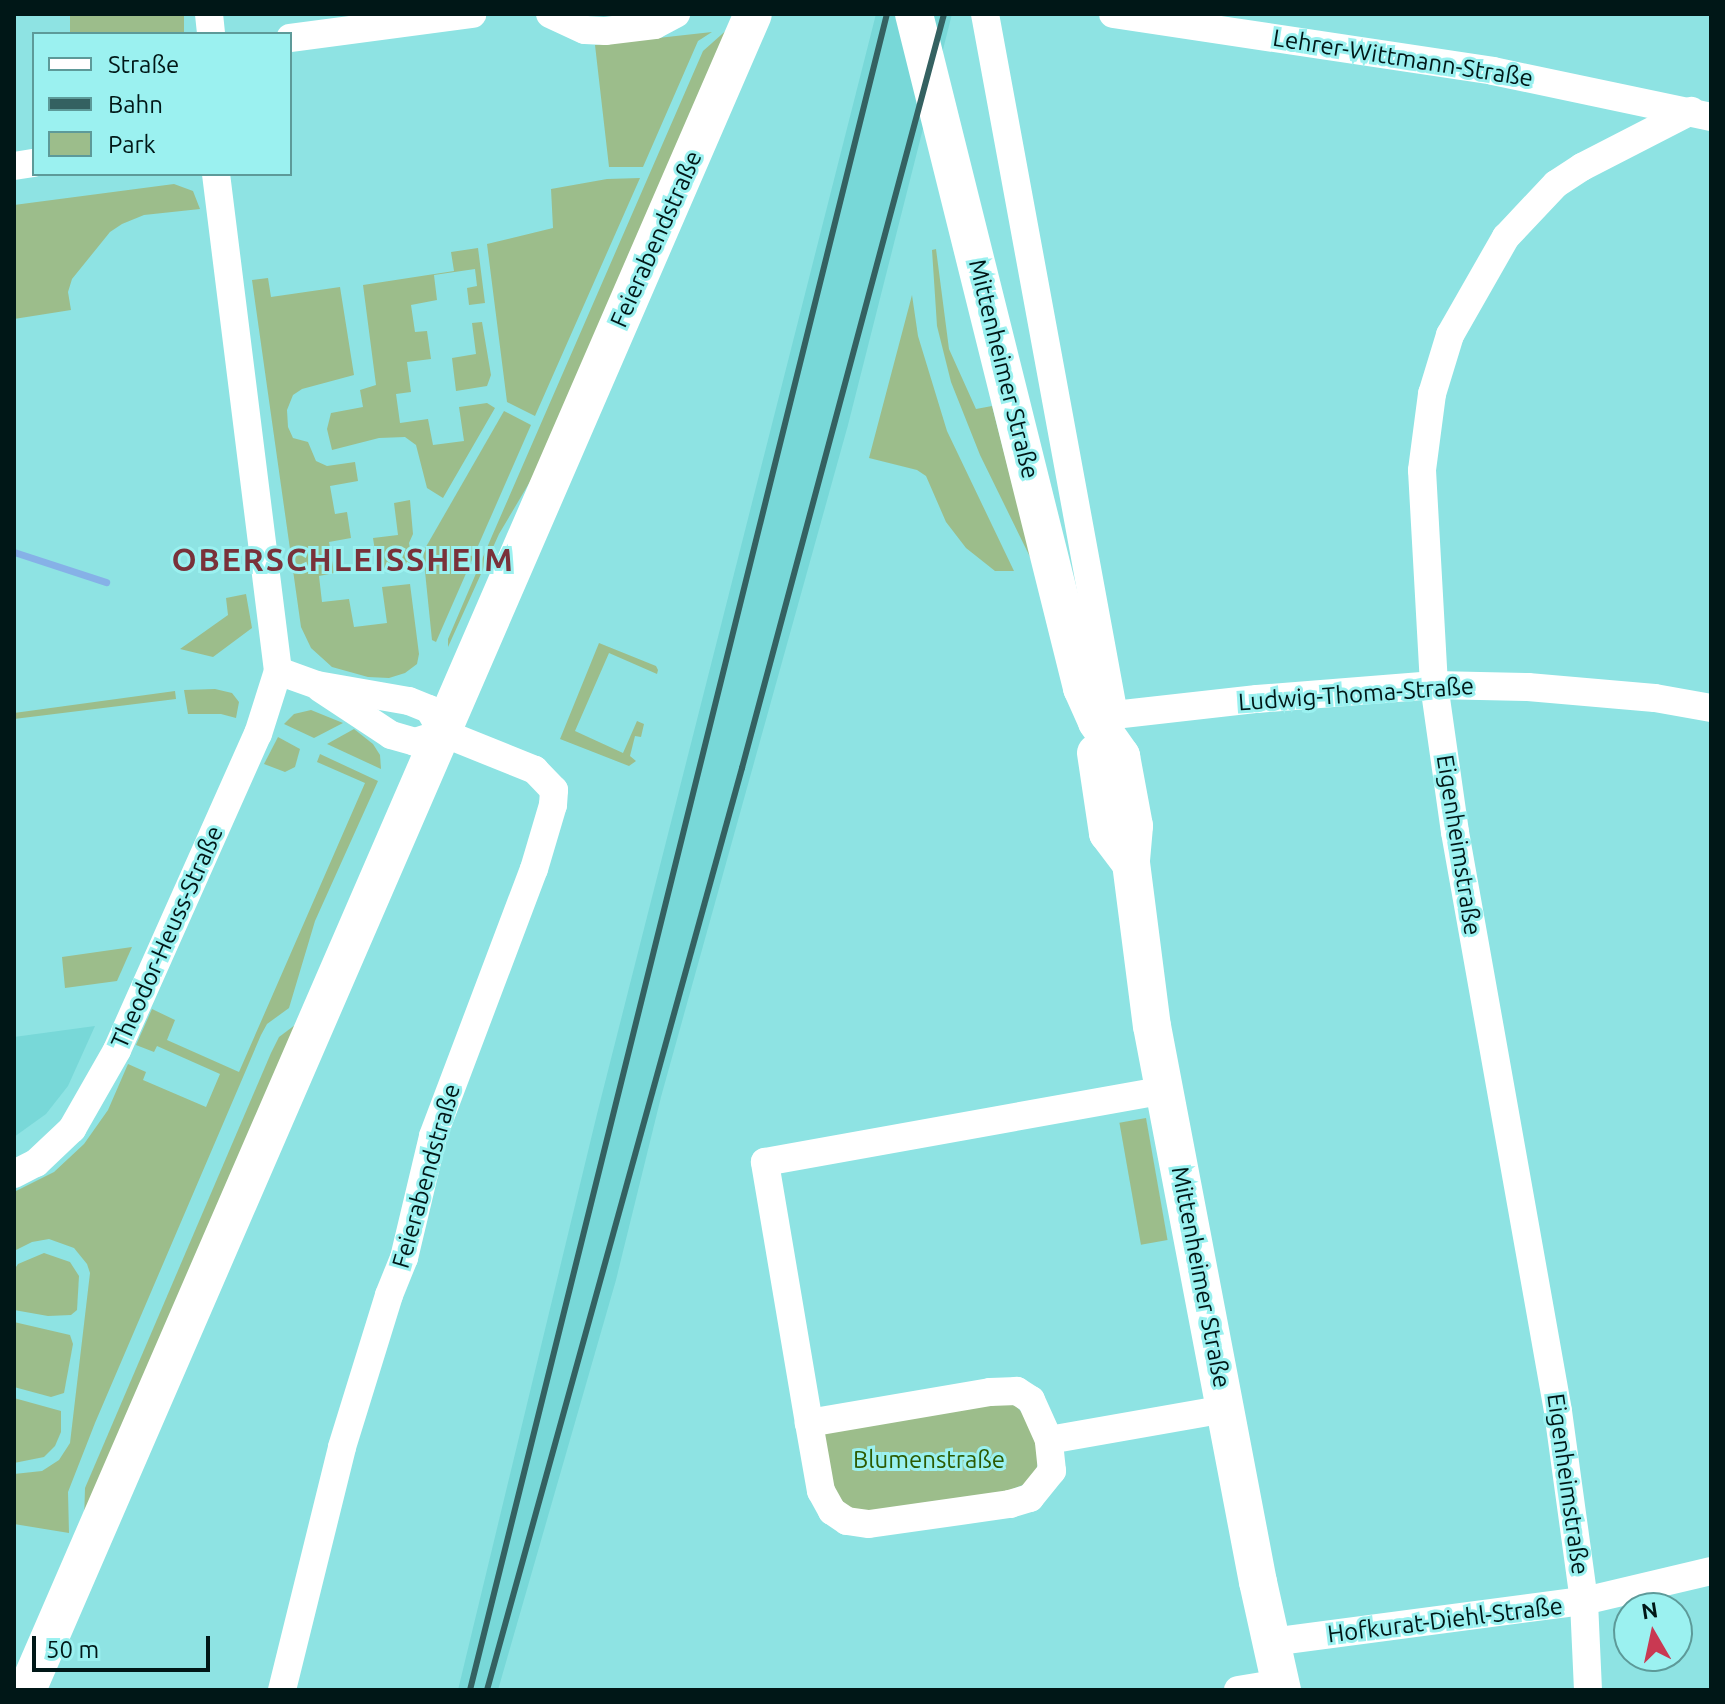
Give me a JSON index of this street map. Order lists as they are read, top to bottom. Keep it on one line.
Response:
{"streets":{"main road":["Feierabendstraße","Mittenheimer Straße"],"street":["Lehrer-Wittmann-Straße","Ludwig-Thoma-Straße","Eigenheimstraße","Theodor-Heuss-Straße","Hofkurat-Diehl-Straße"]},"crossings":[["Lehrer-Wittmann-Straße","Eigenheimstraße"],["Mittenheimer Straße","Ludwig-Thoma-Straße"],["Mittenheimer Straße","Hofkurat-Diehl-Straße"],["Ludwig-Thoma-Straße","Eigenheimstraße"],["Eigenheimstraße","Hofkurat-Diehl-Straße"]],"districts":["OBERSCHLEISSHEIM"],"parks":["Blumenstraße"],"legend":["Straße","Bahn","Park"],"scale_bar":"50 m","north":"top"}
